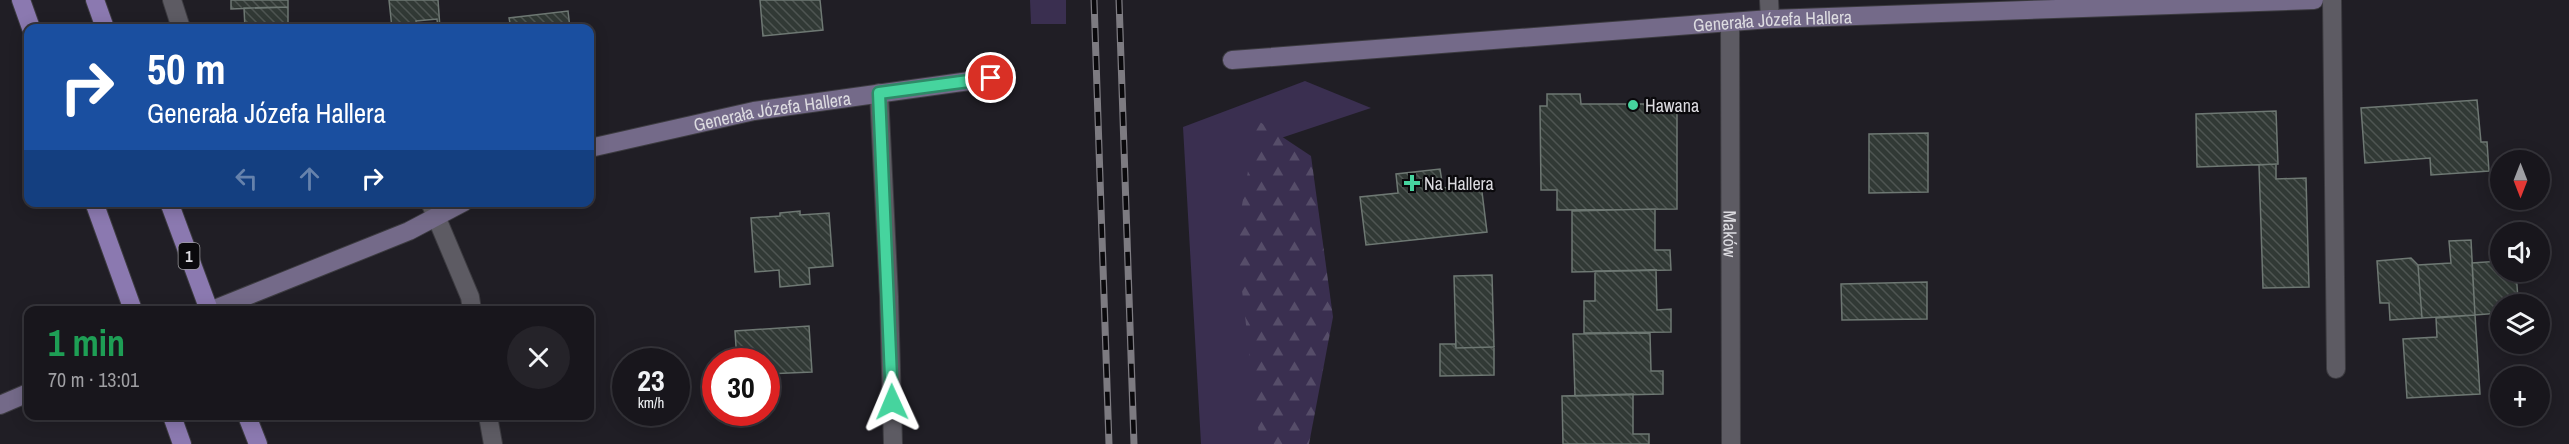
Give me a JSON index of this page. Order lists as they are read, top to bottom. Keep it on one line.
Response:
{"streets":{"main road":["1"],"street":["Generała Józefa Hallera","Maków"]},"crossings":[["Generała Józefa Hallera","Maków"]],"places":{"other":["Hawana"],"health":["Na Hallera"]},"north":"bottom","page":{"turn":["50 m","Generała Józefa Hallera"],"map_buttons":"+","heading":["1 min","70 m · 13:01"],"speed":"23 km/h","limit":"30"}}
